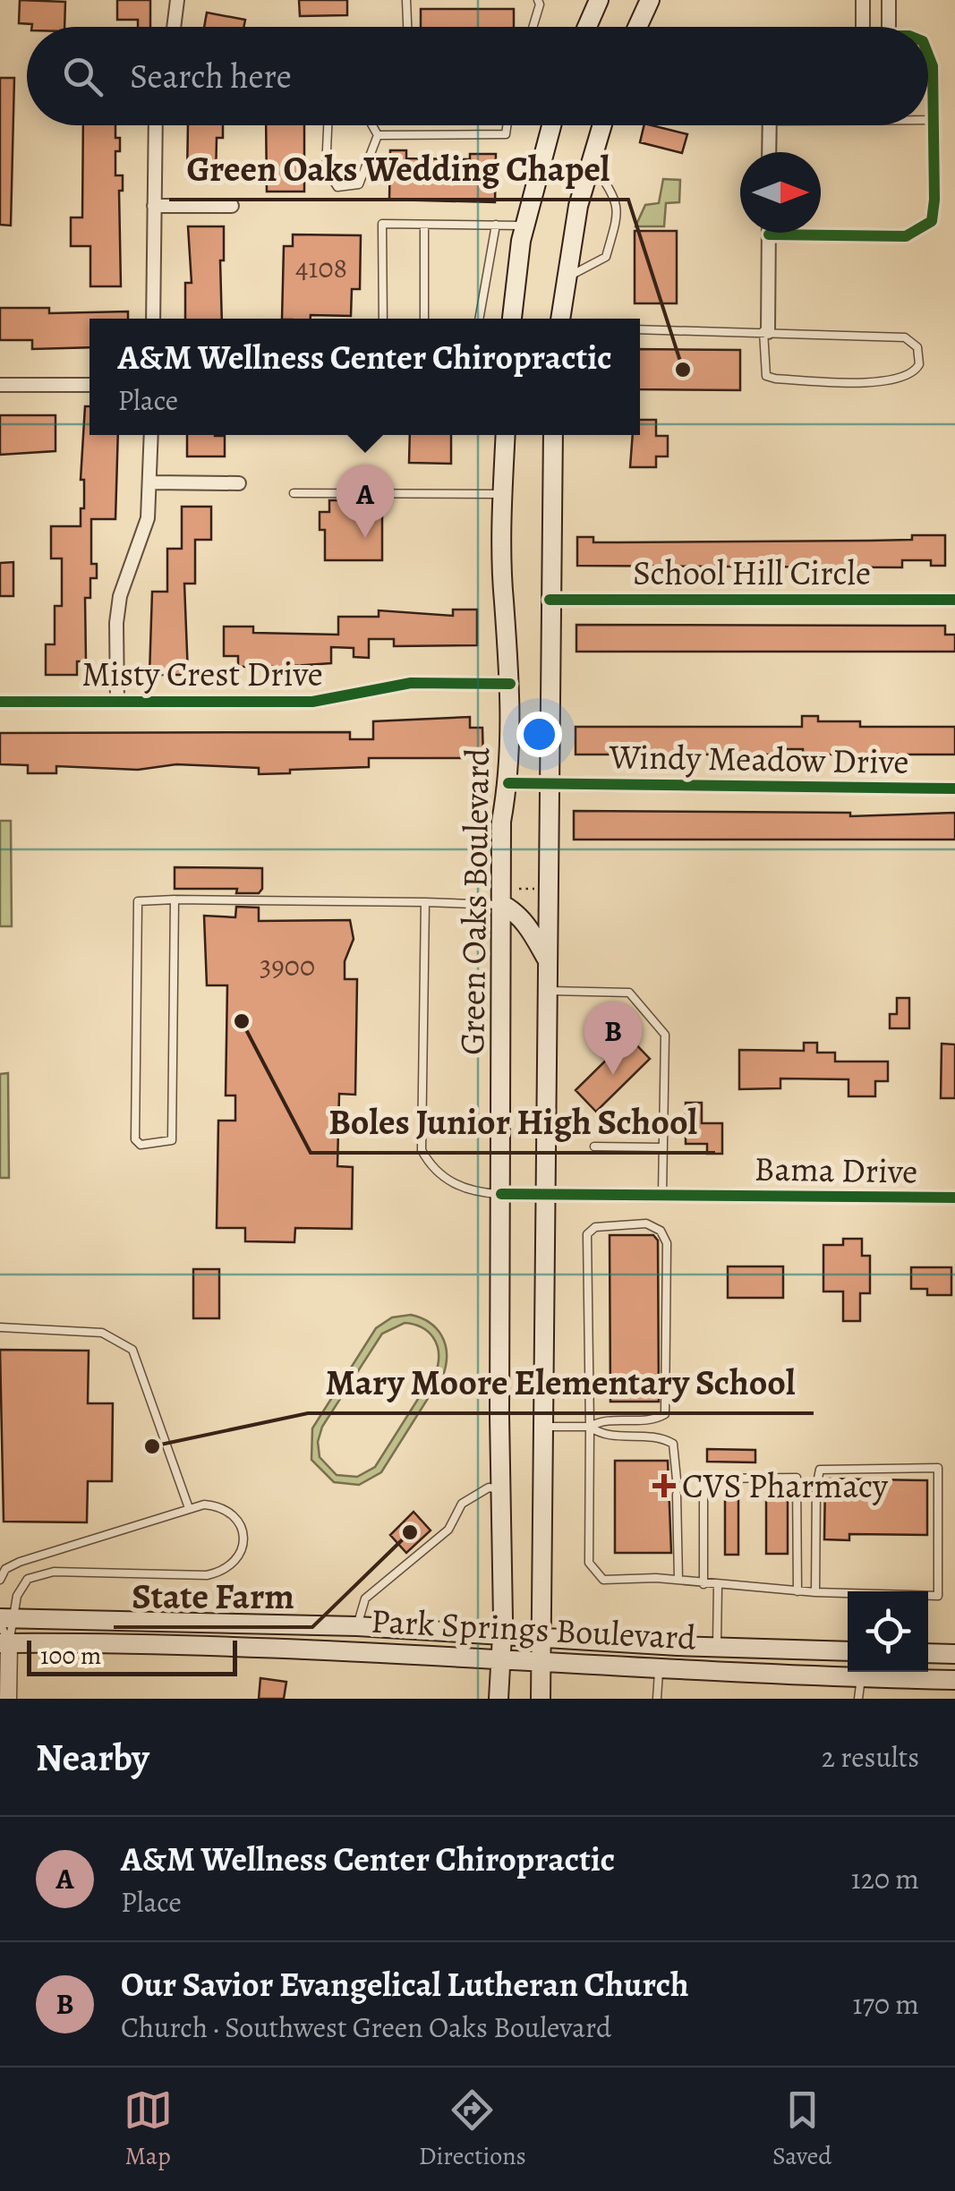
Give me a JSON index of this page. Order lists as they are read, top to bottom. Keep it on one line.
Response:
{"streets":{"main road":["Green Oaks Boulevard","Park Springs Boulevard"],"street":["School Hill Circle","Misty Crest Drive","Windy Meadow Drive","Bama Drive"]},"crossings":[["Misty Crest Drive","Green Oaks Boulevard"],["Windy Meadow Drive","Green Oaks Boulevard"],["Green Oaks Boulevard","Bama Drive"],["Green Oaks Boulevard","Park Springs Boulevard"]],"places":{"other":["Green Oaks Wedding Chapel","Boles Junior High School","Mary Moore Elementary School","State Farm"],"health":["CVS Pharmacy"]},"house_numbers":["4108","3900"],"scale_bar":"100 m","north":"right","page":{"search":"Search here","popup":["A&M Wellness Center Chiropractic","Place"],"pins":["A","B"],"scale":"100 m","heading":["Nearby","2 results"],"list":[{"mark":"A","name":"A&M Wellness Center Chiropractic","note":"Place","value":"120 m"},{"mark":"B","name":"Our Savior Evangelical Lutheran Church","note":"Church · Southwest Green Oaks Boulevard","value":"170 m"}],"nav":["Map","Directions","Saved"]}}
